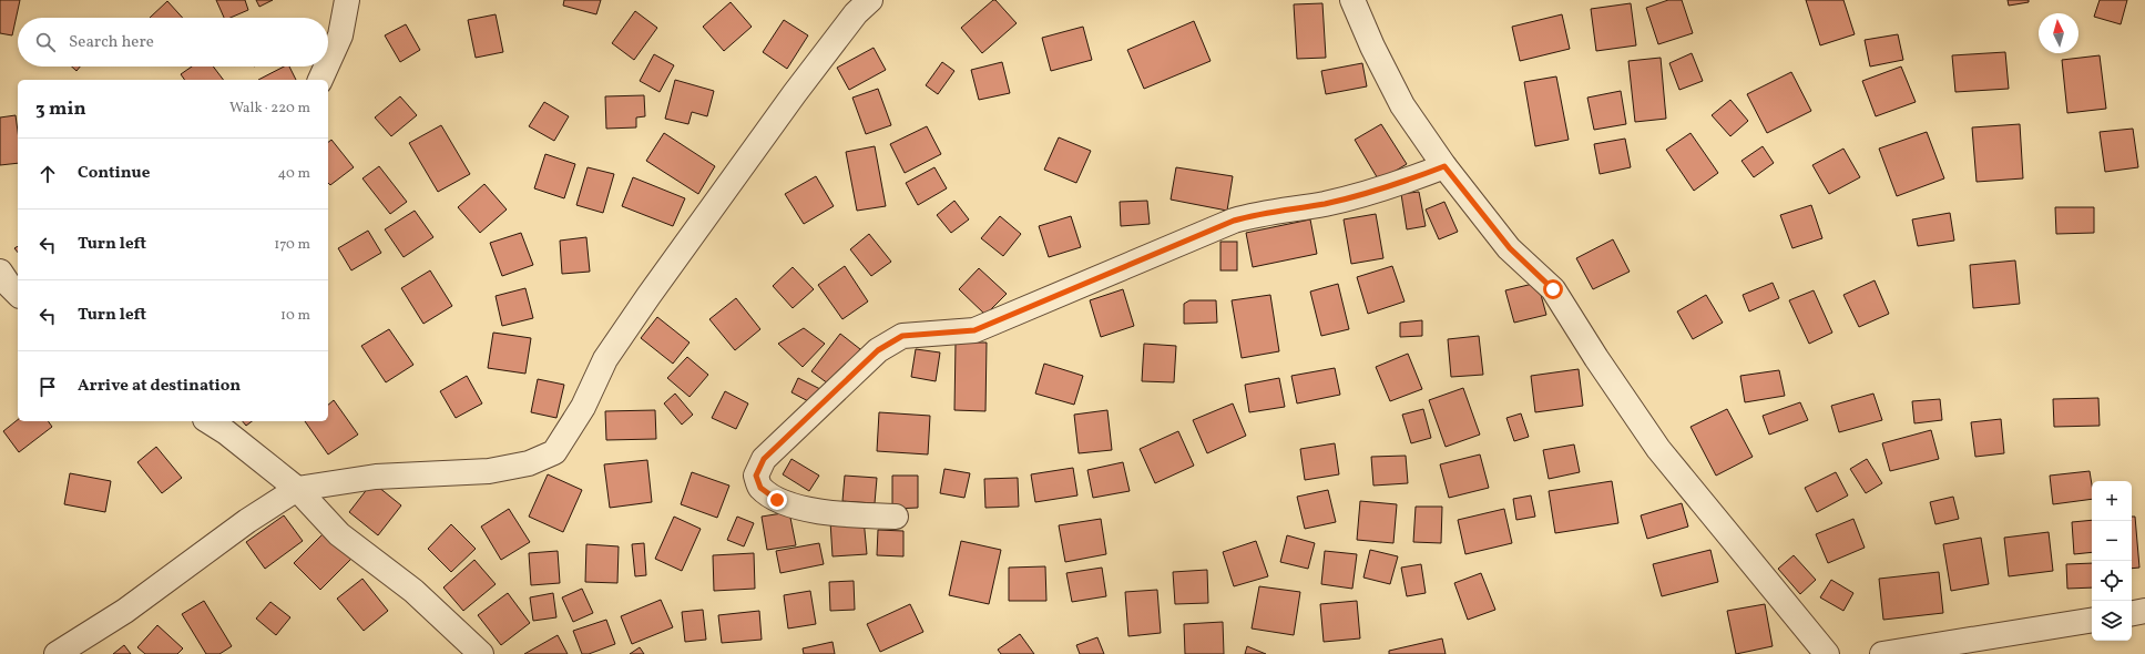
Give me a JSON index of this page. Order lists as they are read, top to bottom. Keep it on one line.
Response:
{"north":"top","page":{"search":"Search here","heading":["3 min","Walk · 220 m"],"list":[["Continue","40 m"],["Turn left","170 m"],["Turn left","10 m"],"Arrive at destination"],"map_buttons":["+","−"]}}
